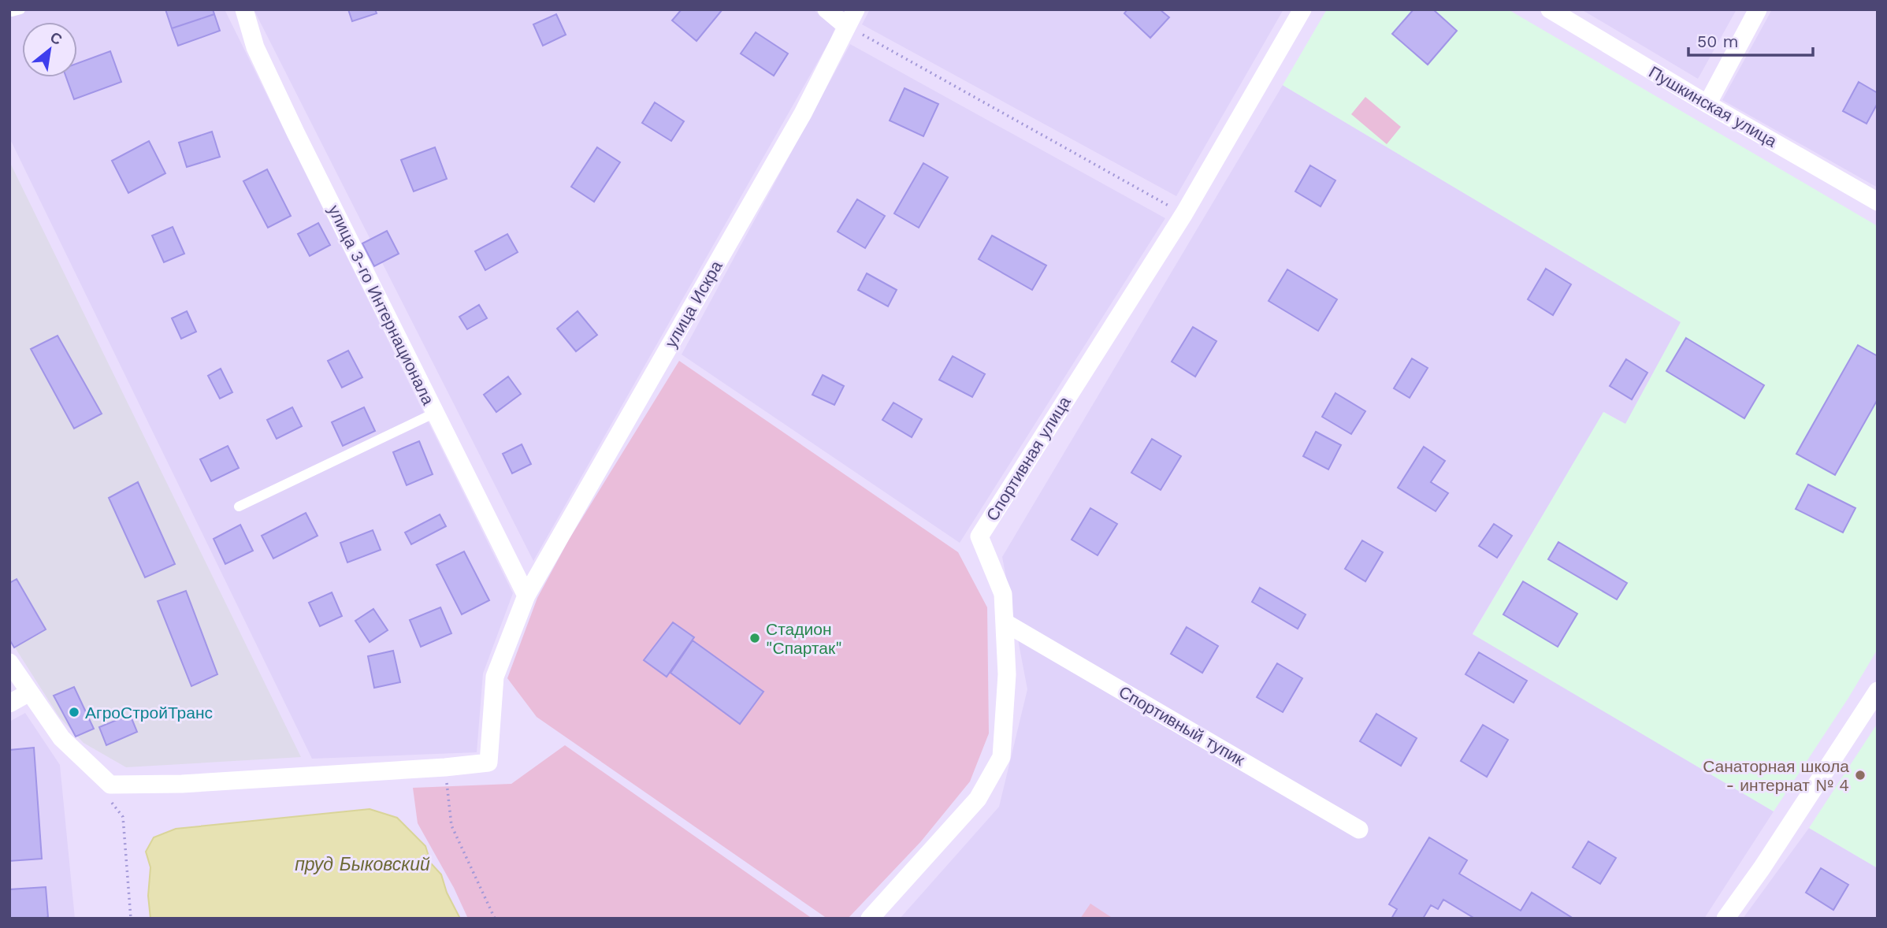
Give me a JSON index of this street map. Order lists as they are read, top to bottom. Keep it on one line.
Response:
{"streets":{"street":["Пушкинская улица","улица Искра","улица 3-го Интернационала","Спортивная улица","Спортивный тупик"]},"crossings":[["улица Искра","улица 3-го Интернационала"],["Спортивная улица","Спортивный тупик"]],"water":["пруд Быковский"],"places":["Стадион \"Спартак\"","АгроСтройТранс","Санаторная школа - интернат № 4"],"scale_bar":"50 m","north":"top right"}
